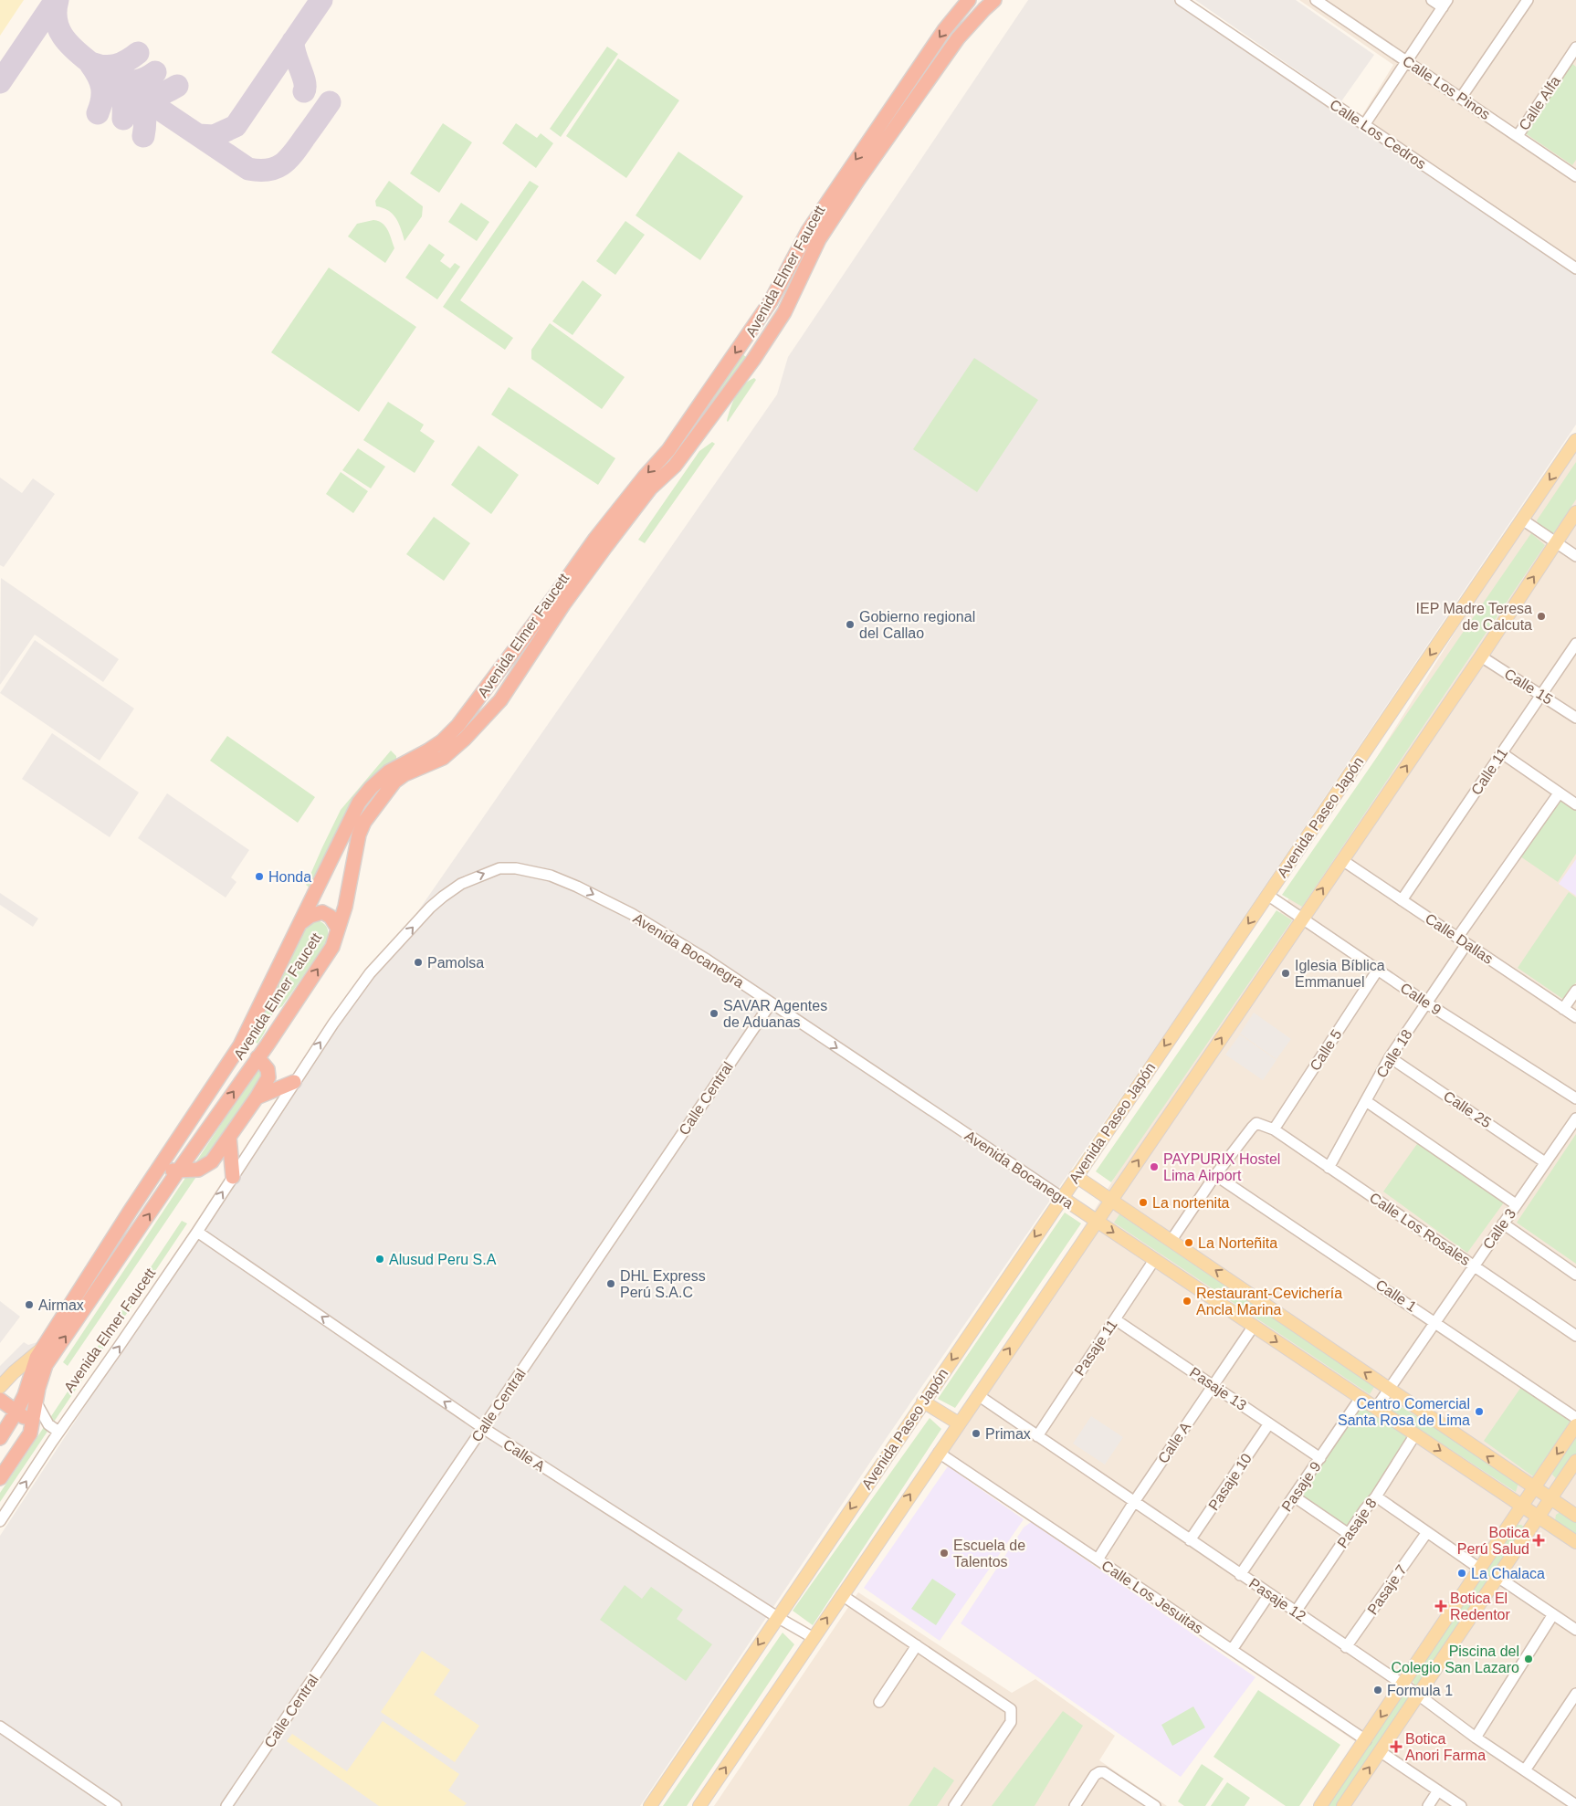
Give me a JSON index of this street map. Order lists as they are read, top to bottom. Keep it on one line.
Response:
{"streets":{"highway":["Avenida Elmer Faucett"],"main road":["Avenida Paseo Japón","Avenida Bocanegra"],"street":["Calle Los Pinos","Calle Alfa","Calle Los Cedros","Calle 15","Calle 11","Calle Dallas","Calle 9","Calle 5","Calle 18","Calle Central","Calle 25","Calle Los Rosales","Calle 3","Calle 1","Pasaje 11","Pasaje 13","Calle A","Pasaje 10","Pasaje 9","Pasaje 8","Pasaje 7","Calle Los Jesuitas","Pasaje 12"]},"crossings":[["Calle Los Pinos","Calle Alfa"],["Avenida Elmer Faucett","Avenida Bocanegra"],["Avenida Elmer Faucett","Calle A"],["Calle 15","Calle 11"],["Calle 11","Calle Dallas"],["Avenida Paseo Japón","Avenida Bocanegra"],["Avenida Paseo Japón","Calle 9"],["Avenida Paseo Japón","Calle A"],["Calle Dallas","Calle 18"],["Avenida Bocanegra","Calle Central"],["Avenida Bocanegra","Calle 3"],["Avenida Bocanegra","Pasaje 11"],["Avenida Bocanegra","Calle A"],["Avenida Bocanegra","Pasaje 9"],["Avenida Bocanegra","Pasaje 8"],["Calle 9","Calle 5"],["Calle 9","Calle 18"],["Calle 5","Calle Los Rosales"],["Calle 18","Calle 25"],["Calle 18","Calle Los Rosales"],["Calle Central","Calle A"],["Calle 25","Calle 3"],["Calle Los Rosales","Calle 3"],["Calle Los Rosales","Calle 1"],["Calle 3","Calle 1"],["Pasaje 11","Pasaje 13"],["Pasaje 11","Pasaje 12"],["Pasaje 13","Calle A"],["Pasaje 13","Pasaje 10"],["Pasaje 13","Pasaje 9"],["Calle A","Calle Los Jesuitas"],["Calle A","Pasaje 12"],["Pasaje 10","Pasaje 12"],["Pasaje 9","Pasaje 12"],["Pasaje 8","Pasaje 12"],["Pasaje 7","Pasaje 12"]],"places":{"other":["IEP Madre Teresa de Calcuta","Gobierno regional del Callao","Honda","Pamolsa","Iglesia Bíblica Emmanuel","SAVAR Agentes de Aduanas","PAYPURIX Hostel Lima Airport","La nortenita","La Norteñita","Alusud Peru S.A","DHL Express Perú S.A.C","Restaurant-Cevichería Ancla Marina","Airmax","Centro Comercial Santa Rosa de Lima","Primax","Escuela de Talentos","La Chalaca","Piscina del Colegio San Lazaro","Formula 1"],"health":["Botica Perú Salud","Botica El Redentor","Botica Anori Farma"]}}
